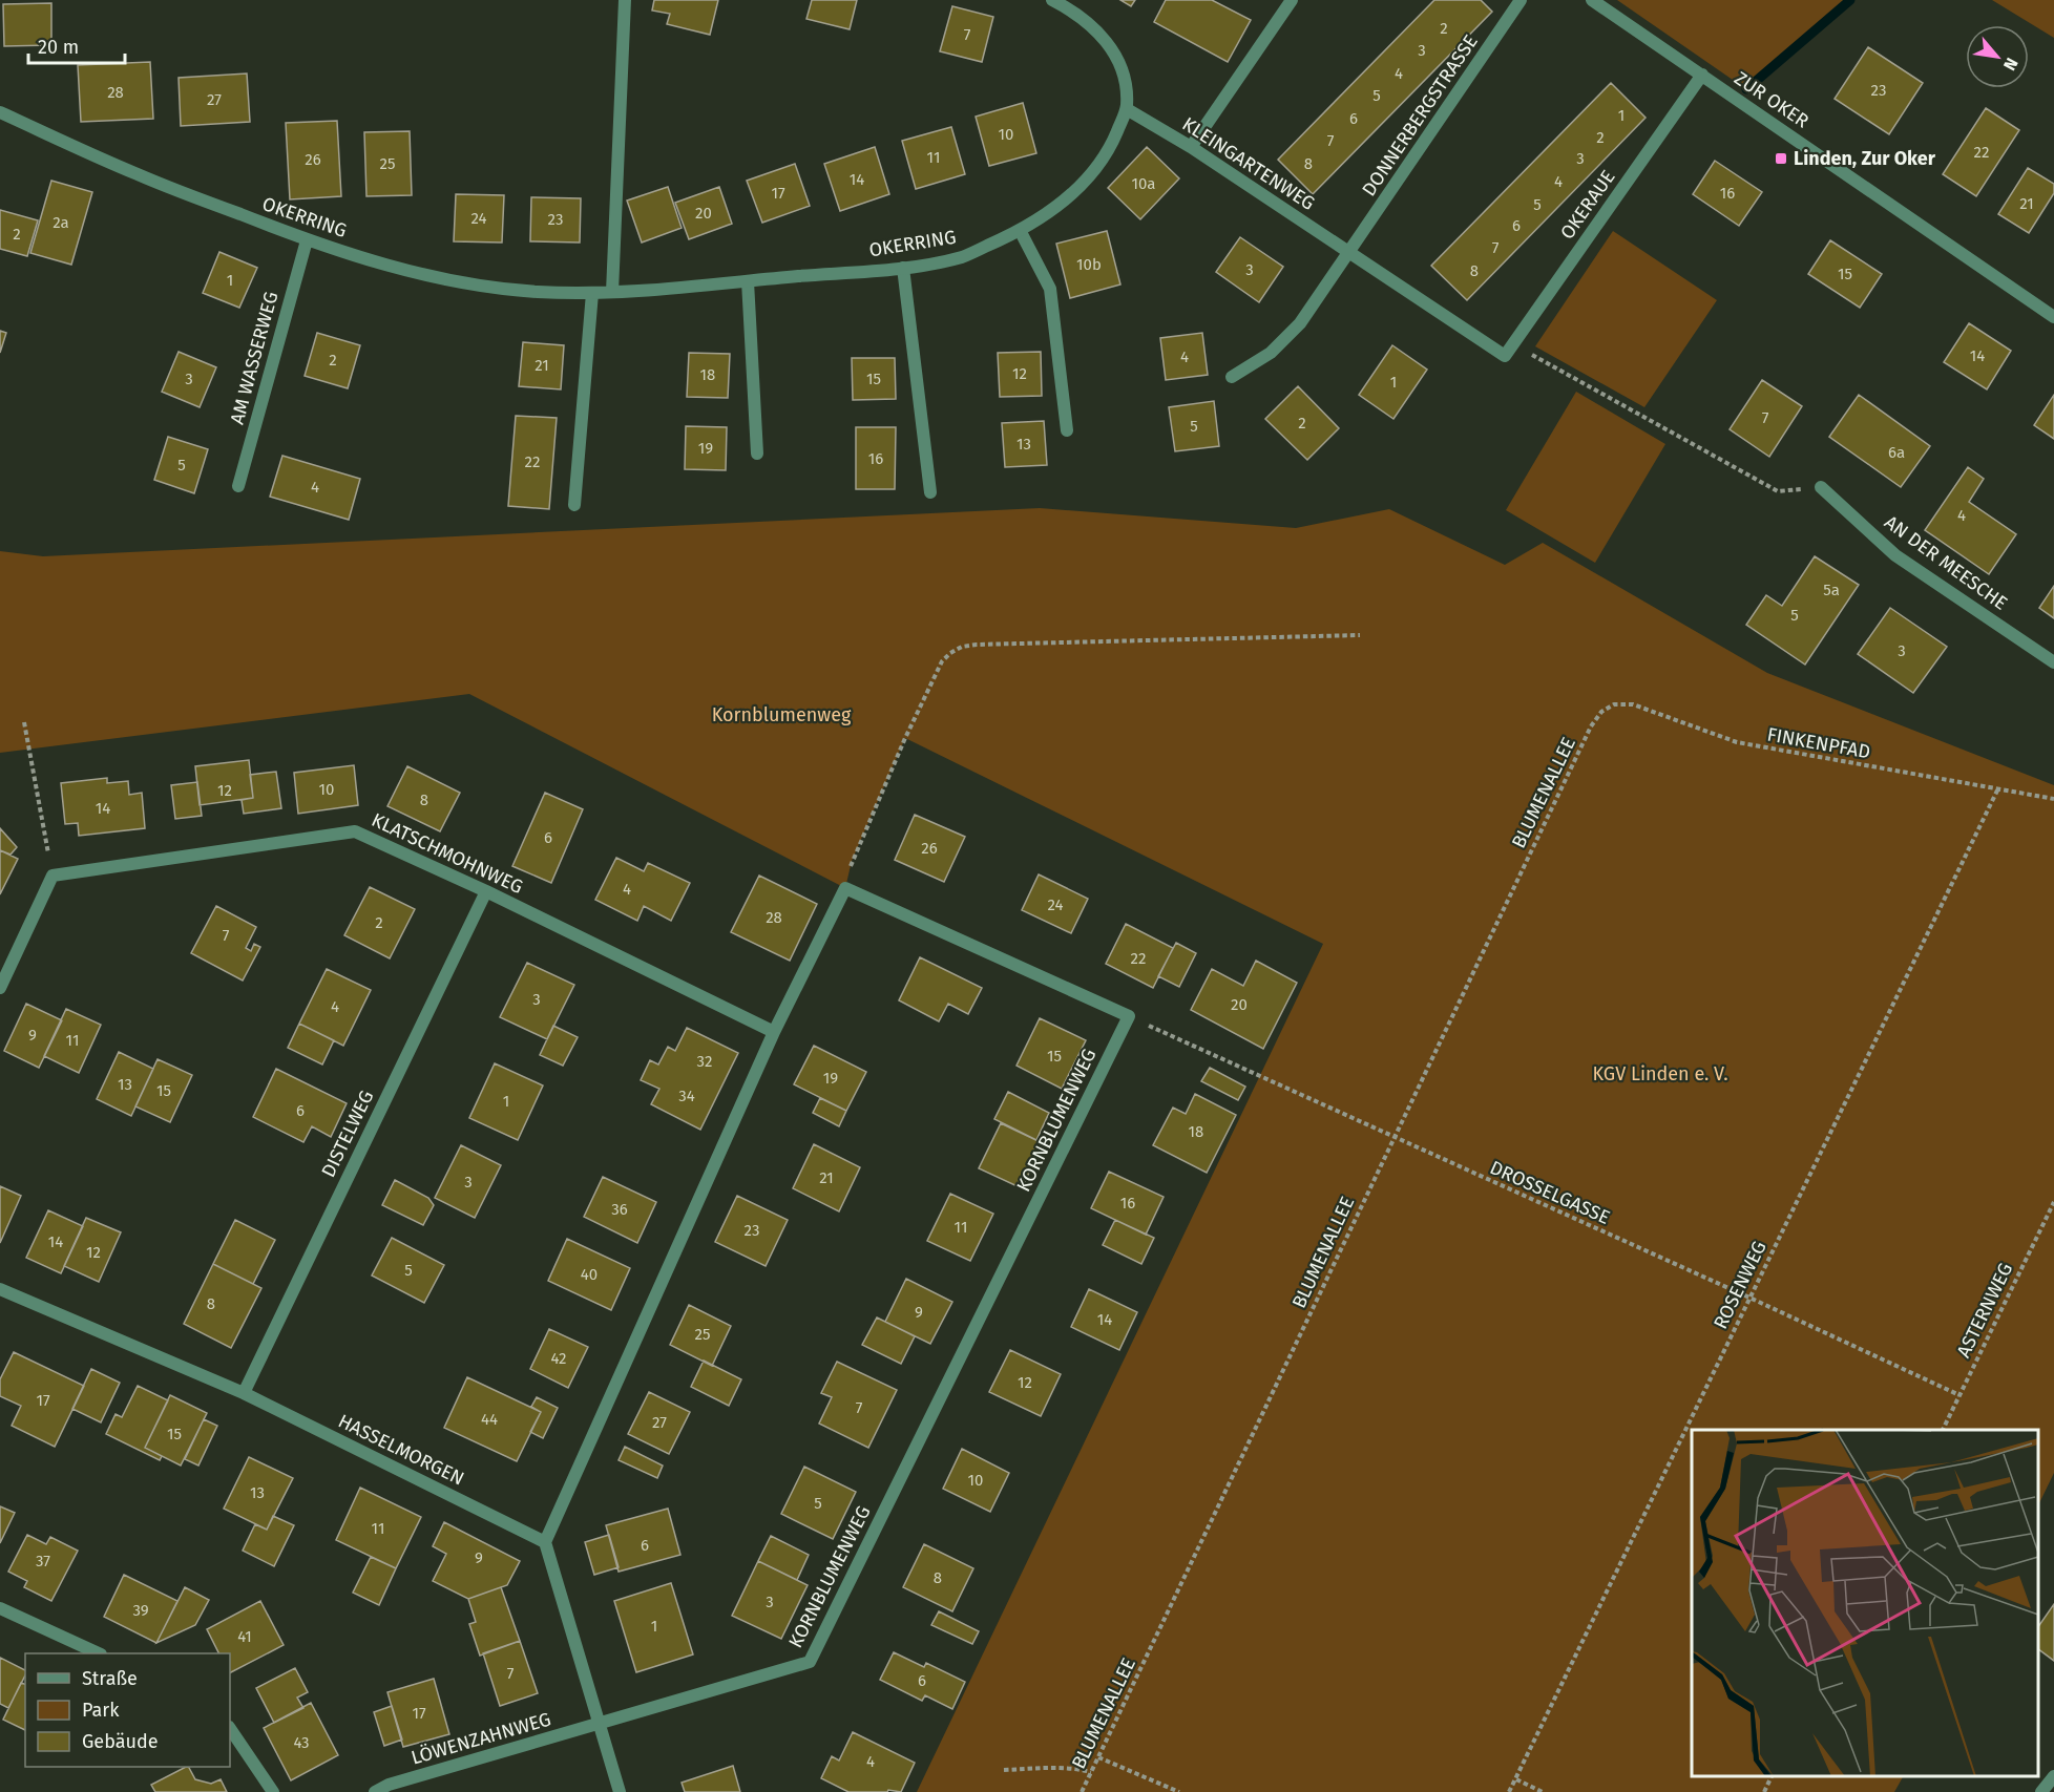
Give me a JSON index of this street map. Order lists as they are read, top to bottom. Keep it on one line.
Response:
{"streets":{"street":["ZUR OKER","DONNERBERGSTRASSE","KLEINGARTENWEG","OKERAUE","OKERRING","AM WASSERWEG","AN DER MEESCHE","KLATSCHMOHNWEG","KORNBLUMENWEG","DISTELWEG","HASSELMORGEN","LÖWENZAHNWEG"],"path":["FINKENPFAD","BLUMENALLEE","DROSSELGASSE","ROSENWEG","ASTERNWEG"]},"crossings":[["ZUR OKER","OKERAUE"],["DONNERBERGSTRASSE","KLEINGARTENWEG"],["KLEINGARTENWEG","OKERAUE"],["KLEINGARTENWEG","OKERRING"],["OKERRING","AM WASSERWEG"],["FINKENPFAD","BLUMENALLEE"],["FINKENPFAD","ROSENWEG"],["BLUMENALLEE","DROSSELGASSE"],["KLATSCHMOHNWEG","DISTELWEG"],["KORNBLUMENWEG","DROSSELGASSE"],["KORNBLUMENWEG","LÖWENZAHNWEG"],["DISTELWEG","HASSELMORGEN"],["DROSSELGASSE","ROSENWEG"],["DROSSELGASSE","ASTERNWEG"]],"parks":["Kornblumenweg","KGV Linden e. V."],"places":{"transit":["Linden, Zur Oker"]},"house_numbers":["2","7","3","4","23","28","5","27","1","6","10","2","7","22","11","3","26","25","8","14","4","10a","17","16","21","5","20","24","23","2a","6","2","7","10b","3","8","15","1","14","4","2","21","12","18","3","15","1","7","2","5","13","19","6a","16","22","5","4","4","5a","5","3","10","12","8","14","6","26","4","24","28","2","7","22","3","20","4","9","11","15","32","19","13","15","34","1","6","18","21","3","16","36","11","23","14","12","5","40","8","9","14","25","42","12","17","7","44","27","15","10","13","5","11","6","9","37","8","3","39","1","41","7","6","17","43","4"],"legend":["Straße","Park","Gebäude"],"scale_bar":"20 m","north":"bottom right"}
